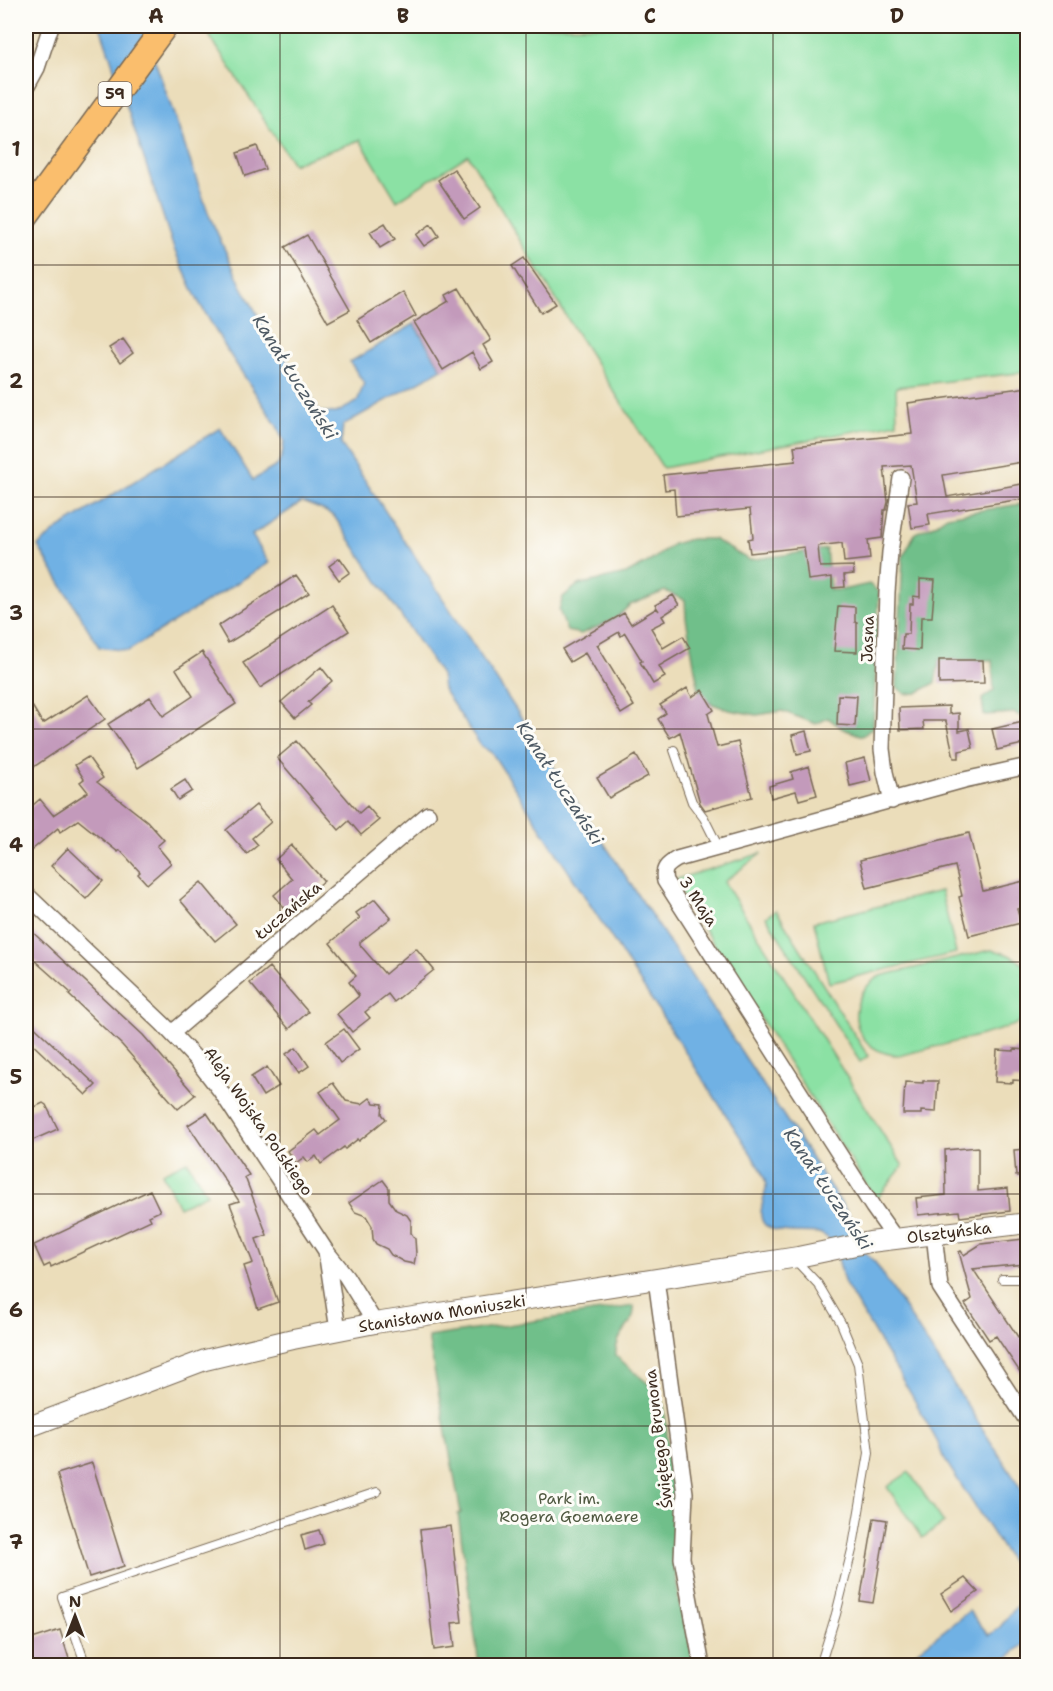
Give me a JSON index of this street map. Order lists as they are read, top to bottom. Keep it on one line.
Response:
{"streets":{"main road":["59"],"street":["Jasna","3 Maja","Łuczańska","Aleja Wojska Polskiego","Olsztyńska","Stanisława Moniuszki","Świętego Brunona"]},"crossings":[["Jasna","3 Maja"],["3 Maja","Olsztyńska"],["Łuczańska","Aleja Wojska Polskiego"],["Aleja Wojska Polskiego","Stanisława Moniuszki"],["Olsztyńska","Stanisława Moniuszki"],["Stanisława Moniuszki","Świętego Brunona"]],"water":["Kanał Łuczański"],"parks":["Park im. Rogera Goemaere"],"north":"top","grid":{"columns":["A","B","C","D"],"rows":["1","2","3","4","5","6","7"]}}
